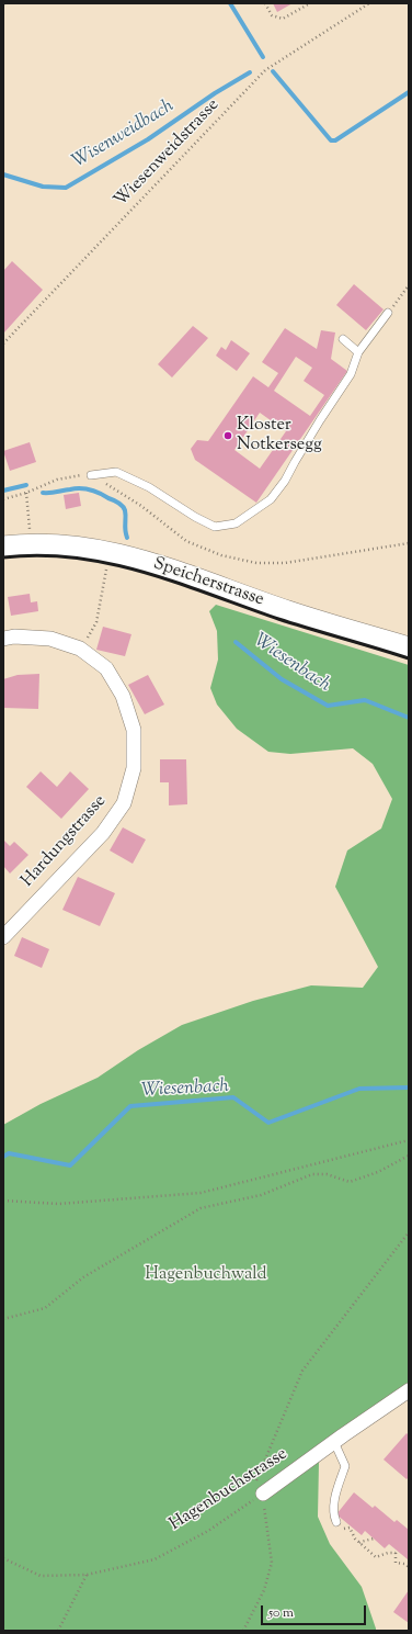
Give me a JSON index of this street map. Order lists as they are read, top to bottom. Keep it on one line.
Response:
{"streets":{"main road":["Speicherstrasse"],"street":["Hardungstrasse","Hagenbuchstrasse"],"path":["Wiesenweidstrasse"]},"water":["Wisenweidbach","Wiesenbach"],"parks":["Hagenbuchwald"],"places":["Kloster Notkersegg"],"scale_bar":"50 m"}
